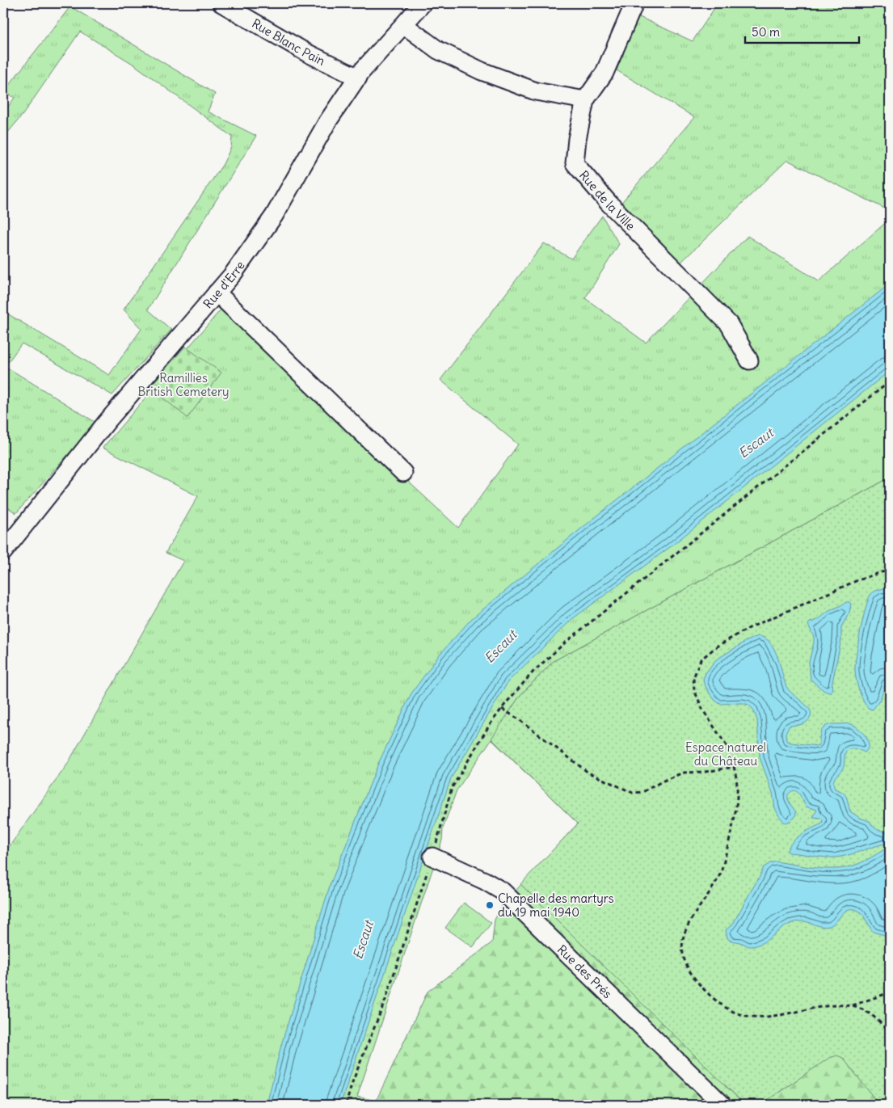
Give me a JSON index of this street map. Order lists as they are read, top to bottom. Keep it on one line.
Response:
{"streets":{"street":["Rue Blanc Pain","Rue de la Ville","Rue d'Erre","Rue des Prés"]},"crossings":[["Rue Blanc Pain","Rue d'Erre"]],"water":["Escaut"],"parks":["Ramillies British Cemetery","Espace naturel du Château"],"places":["Chapelle des martyrs du 19 mai 1940"],"scale_bar":"50 m"}
